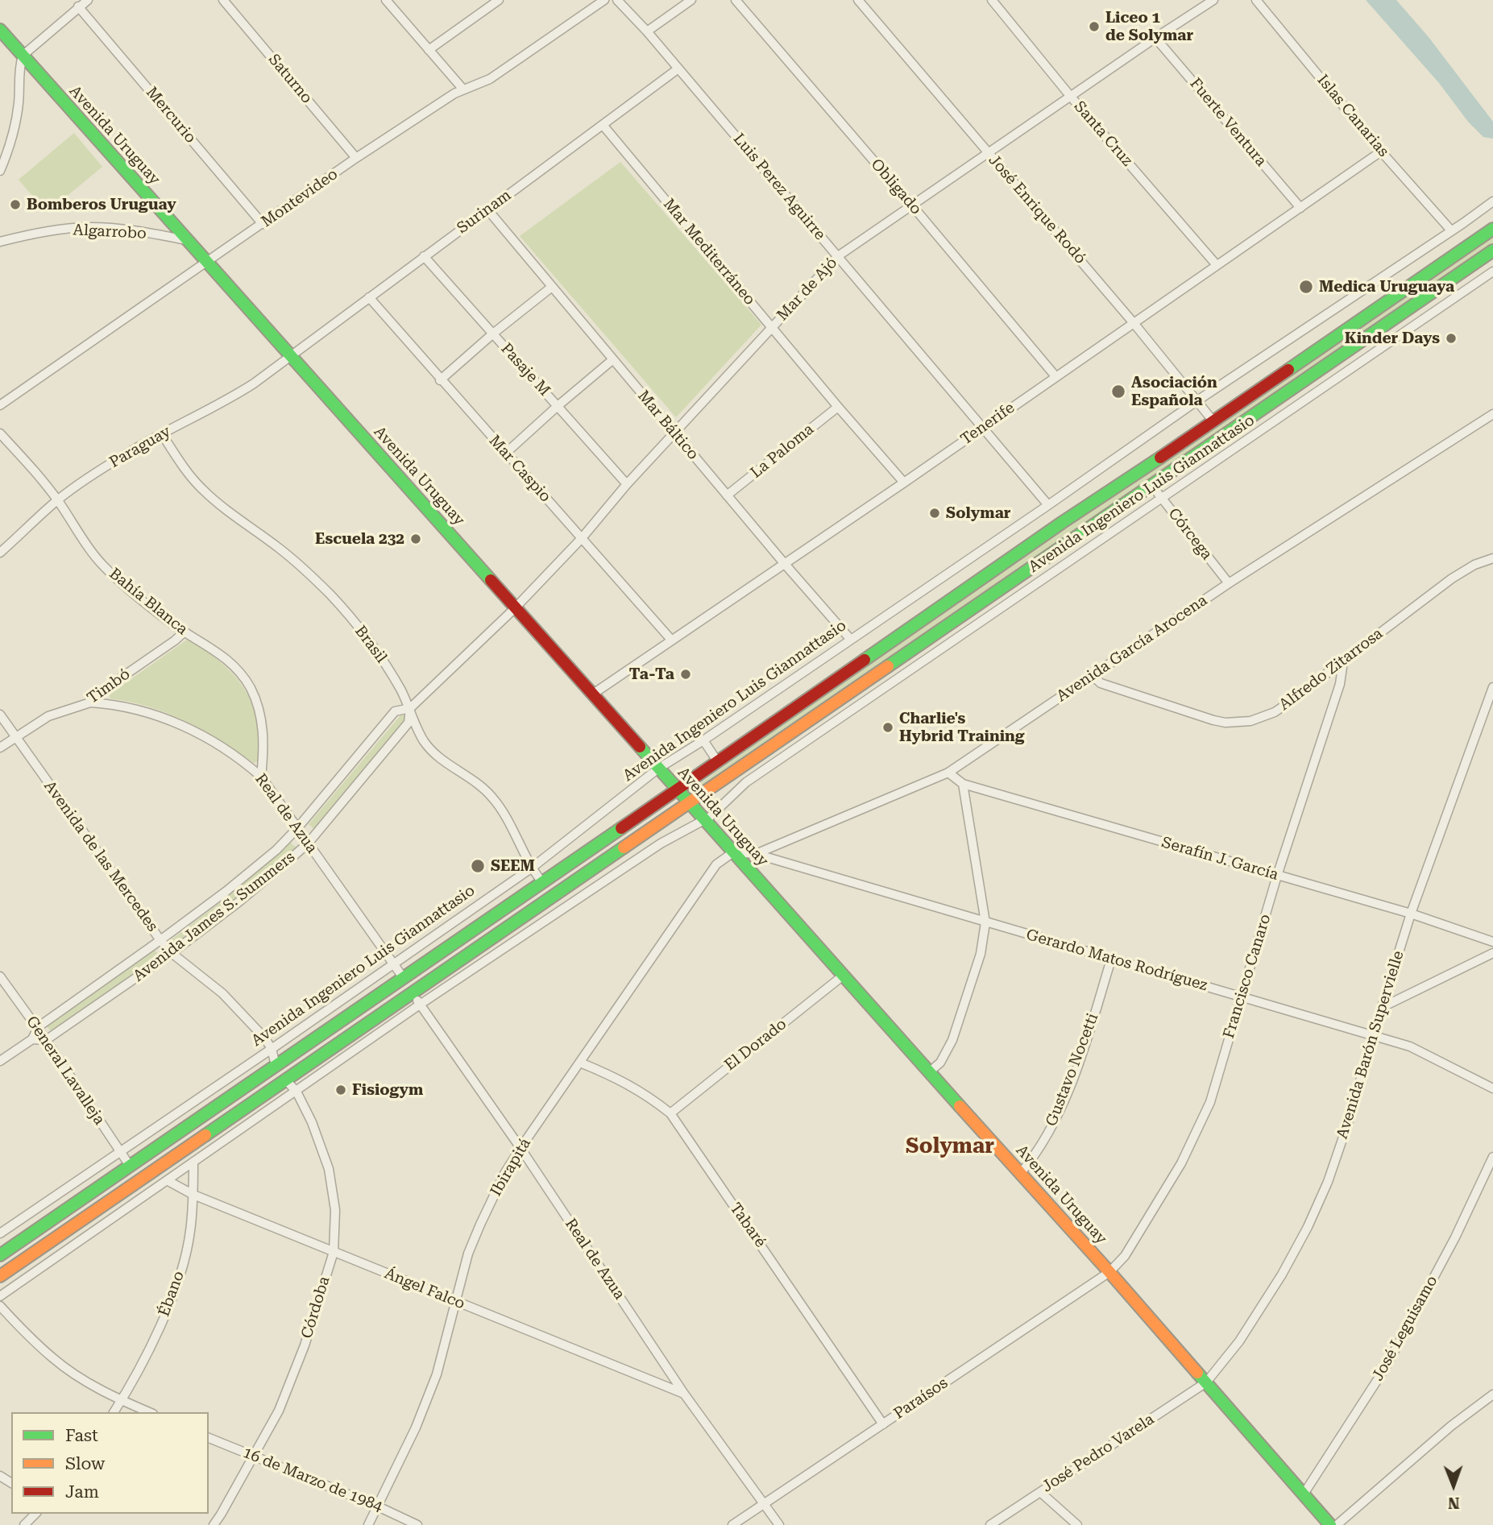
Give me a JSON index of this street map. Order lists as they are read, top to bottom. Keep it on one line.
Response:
{"streets":{"main road":["Avenida Uruguay","Avenida Ingeniero Luis Giannattasio"],"street":["Saturno","Mercurio","Islas Canarias","Fuerte Ventura","Santa Cruz","Luis Perez Aguirre","Obligado","Montevideo","José Enrique Rodó","Surinam","Algarrobo","Mar Mediterráneo","Mar de Ajó","Pasaje M","Tenerife","Mar Báltico","Paraguay","La Paloma","Mar Caspio","Córcega","Bahía Blanca","Brasil","Avenida García Arocena","Alfredo Zitarrosa","Timbó","Real de Azua","Avenida de las Mercedes","Serafín J. García","Avenida James S. Summers","Gerardo Matos Rodríguez","Francisco Canaro","El Dorado","Avenida Barón Supervielle","Gustavo Nocetti","General Lavalleja","Ibirapitá","Tabaré","Ángel Falco","Ébano","Córdoba","José Leguisamo","Paraísos","José Pedro Varela","16 de Marzo de 1984"]},"crossings":[["Saturno","Montevideo"],["Mercurio","Montevideo"],["Islas Canarias","Tenerife"],["Islas Canarias","Avenida Ingeniero Luis Giannattasio"],["Fuerte Ventura","Mar de Ajó"],["Fuerte Ventura","Tenerife"],["Santa Cruz","Mar de Ajó"],["Santa Cruz","Tenerife"],["Avenida Uruguay","Montevideo"],["Avenida Uruguay","Surinam"],["Avenida Uruguay","Algarrobo"],["Avenida Uruguay","Mar de Ajó"],["Avenida Uruguay","Tenerife"],["Avenida Uruguay","Paraguay"],["Avenida Uruguay","Avenida Ingeniero Luis Giannattasio"],["Avenida Uruguay","Avenida James S. Summers"],["Avenida Uruguay","Gerardo Matos Rodríguez"],["Avenida Uruguay","Francisco Canaro"],["Avenida Uruguay","El Dorado"],["Avenida Uruguay","Avenida Barón Supervielle"],["Avenida Uruguay","Gustavo Nocetti"],["Avenida Uruguay","Ibirapitá"],["Avenida Uruguay","José Leguisamo"],["Avenida Uruguay","Paraísos"],["Avenida Uruguay","José Pedro Varela"],["Luis Perez Aguirre","Surinam"],["Luis Perez Aguirre","Mar de Ajó"],["Luis Perez Aguirre","Tenerife"],["Luis Perez Aguirre","Avenida Ingeniero Luis Giannattasio"],["Obligado","Mar de Ajó"],["Obligado","Tenerife"],["José Enrique Rodó","Mar de Ajó"],["José Enrique Rodó","Tenerife"],["José Enrique Rodó","Avenida Ingeniero Luis Giannattasio"],["Surinam","Mar Mediterráneo"],["Surinam","Pasaje M"],["Surinam","Mar Báltico"],["Surinam","Paraguay"],["Surinam","Mar Caspio"],["Mar Mediterráneo","Mar de Ajó"],["Mar Mediterráneo","Tenerife"],["Mar Mediterráneo","La Paloma"],["Mar de Ajó","Pasaje M"],["Mar de Ajó","Mar Báltico"],["Mar de Ajó","Mar Caspio"],["Mar de Ajó","Avenida James S. Summers"],["Tenerife","Mar Báltico"],["Tenerife","Mar Caspio"],["Mar Báltico","La Paloma"],["Mar Báltico","Avenida Ingeniero Luis Giannattasio"],["Paraguay","Bahía Blanca"],["Paraguay","Brasil"],["Avenida Ingeniero Luis Giannattasio","Córcega"],["Avenida Ingeniero Luis Giannattasio","Brasil"],["Avenida Ingeniero Luis Giannattasio","Real de Azua"],["Avenida Ingeniero Luis Giannattasio","Avenida de las Mercedes"],["Avenida Ingeniero Luis Giannattasio","General Lavalleja"],["Avenida Ingeniero Luis Giannattasio","Ángel Falco"],["Avenida Ingeniero Luis Giannattasio","Ébano"],["Avenida Ingeniero Luis Giannattasio","Córdoba"],["Córcega","Avenida García Arocena"],["Bahía Blanca","Timbó"],["Bahía Blanca","Real de Azua"],["Brasil","Avenida James S. Summers"],["Avenida García Arocena","Alfredo Zitarrosa"],["Avenida García Arocena","Serafín J. García"],["Avenida García Arocena","Gerardo Matos Rodríguez"],["Alfredo Zitarrosa","Francisco Canaro"],["Timbó","Real de Azua"],["Timbó","Avenida de las Mercedes"],["Real de Azua","Avenida James S. Summers"],["Real de Azua","Ibirapitá"],["Real de Azua","Ángel Falco"],["Real de Azua","Paraísos"],["Avenida de las Mercedes","Avenida James S. Summers"],["Serafín J. García","Francisco Canaro"],["Serafín J. García","Avenida Barón Supervielle"],["Avenida James S. Summers","General Lavalleja"],["Gerardo Matos Rodríguez","Francisco Canaro"],["Gerardo Matos Rodríguez","Avenida Barón Supervielle"],["Gerardo Matos Rodríguez","Gustavo Nocetti"],["Gerardo Matos Rodríguez","Ibirapitá"],["Francisco Canaro","Paraísos"],["El Dorado","Tabaré"],["Avenida Barón Supervielle","José Pedro Varela"],["Ibirapitá","Tabaré"],["Ibirapitá","Ángel Falco"],["Ibirapitá","16 de Marzo de 1984"],["Tabaré","Paraísos"],["Ángel Falco","Ébano"],["Ángel Falco","Córdoba"],["Córdoba","16 de Marzo de 1984"]],"districts":["Solymar"],"places":["Liceo 1 de Solymar","Bomberos Uruguay","Medica Uruguaya","Kinder Days","Asociación Española","Solymar","Escuela 232","Ta-Ta","Charlie's Hybrid Training","SEEM","Fisiogym"],"legend":["Fast","Slow","Jam"],"north":"bottom"}
